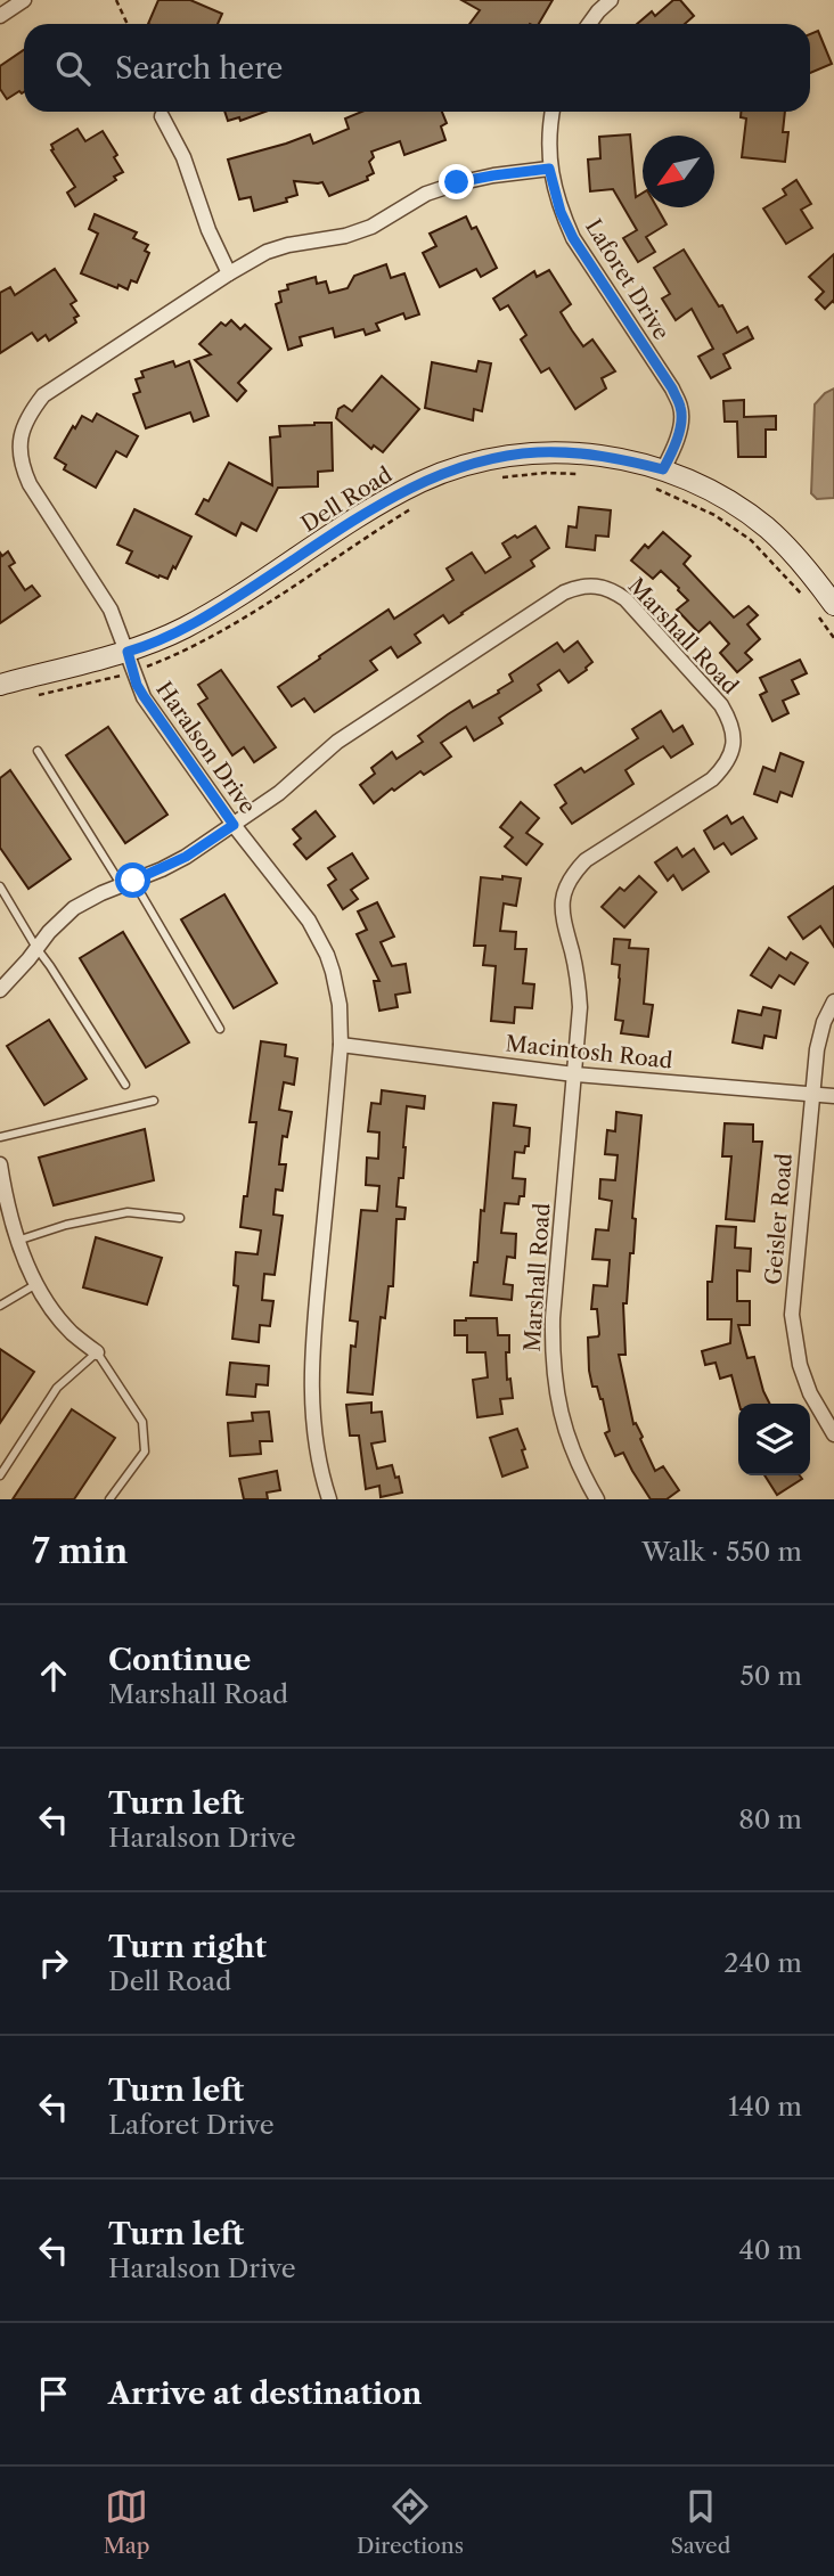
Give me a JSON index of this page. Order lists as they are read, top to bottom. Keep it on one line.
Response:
{"streets":{"street":["Laforet Drive","Dell Road","Marshall Road","Haralson Drive","Macintosh Road","Geisler Road"]},"crossings":[["Laforet Drive","Dell Road"],["Laforet Drive","Haralson Drive"],["Dell Road","Haralson Drive"],["Marshall Road","Haralson Drive"],["Marshall Road","Macintosh Road"],["Haralson Drive","Macintosh Road"],["Macintosh Road","Geisler Road"]],"north":"bottom left","page":{"search":"Search here","heading":["7 min","Walk · 550 m"],"list":[["Continue","Marshall Road","50 m"],["Turn left","Haralson Drive","80 m"],["Turn right","Dell Road","240 m"],["Turn left","Laforet Drive","140 m"],["Turn left","Haralson Drive","40 m"],"Arrive at destination"],"nav":["Map","Directions","Saved"]}}
